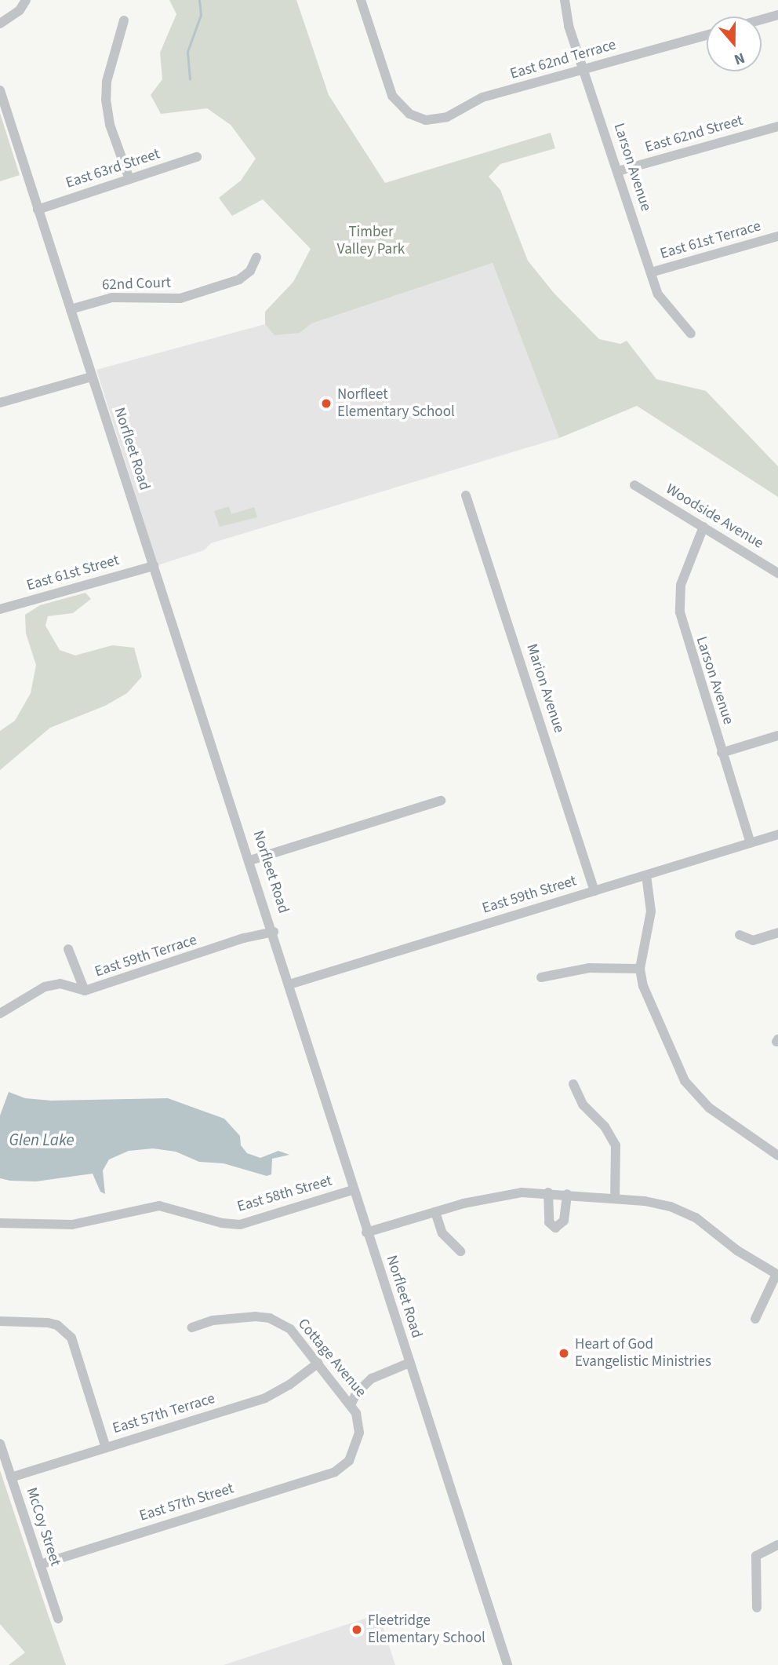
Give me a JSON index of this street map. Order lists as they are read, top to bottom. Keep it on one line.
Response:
{"streets":{"street":["East 62nd Terrace","East 62nd Street","Larson Avenue","East 63rd Street","East 61st Terrace","62nd Court","Norfleet Road","Woodside Avenue","East 61st Street","Marion Avenue","East 59th Street","East 59th Terrace","East 58th Street","Cottage Avenue","East 57th Terrace","East 57th Street","McCoy Street"]},"crossings":[["East 62nd Terrace","Larson Avenue"],["East 62nd Street","Larson Avenue"],["Larson Avenue","East 61st Terrace"],["Larson Avenue","Woodside Avenue"],["Larson Avenue","East 59th Street"],["East 63rd Street","Norfleet Road"],["62nd Court","Norfleet Road"],["Norfleet Road","East 61st Street"],["Norfleet Road","East 59th Street"],["Norfleet Road","East 59th Terrace"],["Norfleet Road","East 58th Street"],["Marion Avenue","East 59th Street"],["Cottage Avenue","East 57th Terrace"],["Cottage Avenue","East 57th Street"],["East 57th Terrace","McCoy Street"],["East 57th Street","McCoy Street"]],"water":["Glen Lake"],"parks":["Timber Valley Park"],"places":["Norfleet Elementary School","Heart of God Evangelistic Ministries","Fleetridge Elementary School"],"north":"bottom"}
